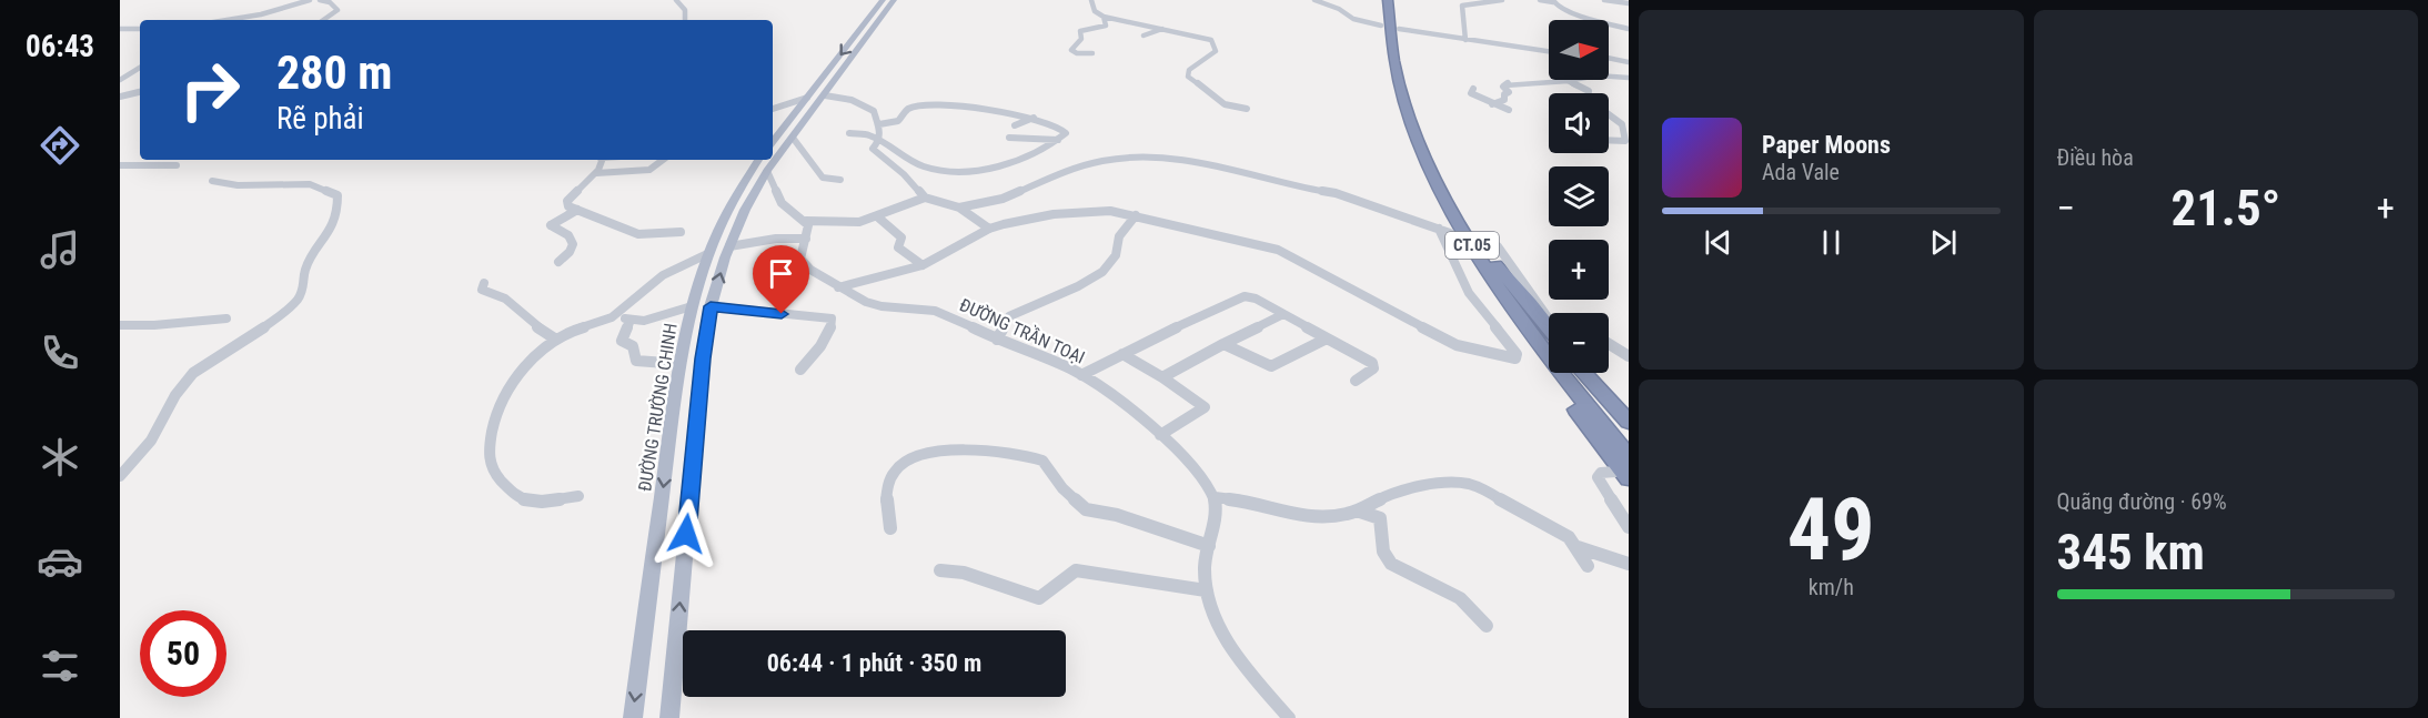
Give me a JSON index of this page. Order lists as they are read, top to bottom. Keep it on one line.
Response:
{"streets":{"highway":["CT.05"],"main road":["ĐƯỜNG TRƯỜNG CHINH"],"street":["ĐƯỜNG TRẦN TOẠI"]},"north":"right","page":{"tabs":"06:43","tile":["Điều hòa",["49","km/h"],["Quãng đường · 69%","345 km"]],"map_buttons":["+","−"],"turn":["280 m","Rẽ phải"],"song":["Paper Moons","Ada Vale"],"heat":["−","21.5°","+"],"limit":"50","trip":"06:44 · 1 phút · 350 m"}}
